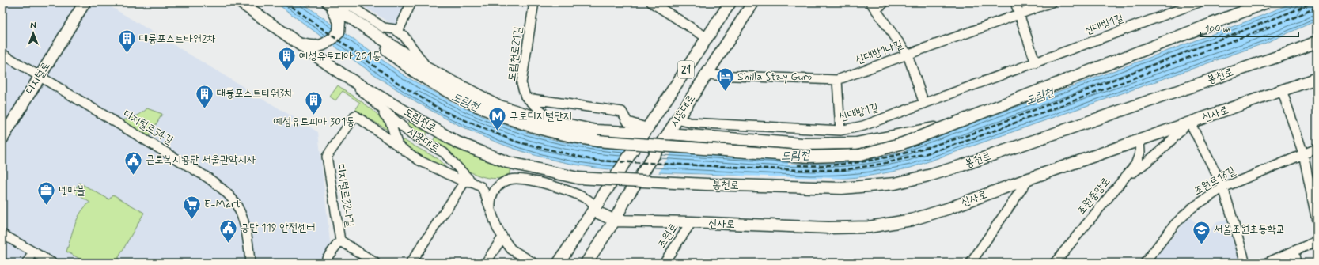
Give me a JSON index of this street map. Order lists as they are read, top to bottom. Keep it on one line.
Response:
{"streets":{"main road":["21","봉천로","디지털로","시흥대로","신사로","도림천로"],"street":["신대방1길","신대방1나길","도림천로21길","디지털로34길","조원로13길","디지털로32나길","조원중앙로","조원로"]},"crossings":[["신대방1길","시흥대로"],["신대방1나길","시흥대로"],["봉천로","도림천로"],["디지털로","디지털로34길"],["시흥대로","신사로"],["시흥대로","도림천로"],["시흥대로","디지털로32나길"],["신사로","조원중앙로"],["신사로","조원로"]],"water":["도림천"],"places":{"building":["대륭포스트타워2차","예성유토피아 201동","대륭포스트타워3차","예성유토피아 301동"],"hotel":["Shilla Stay Guro"],"metro station":["구로디지털단지"],"public building":["근로복지공단 서울관악지사","공단 119 안전센터"],"office":["넷마블"],"supermarket":["E-Mart"],"school or university":["서울조원초등학교"]},"scale_bar":"100 m","north":"top"}
